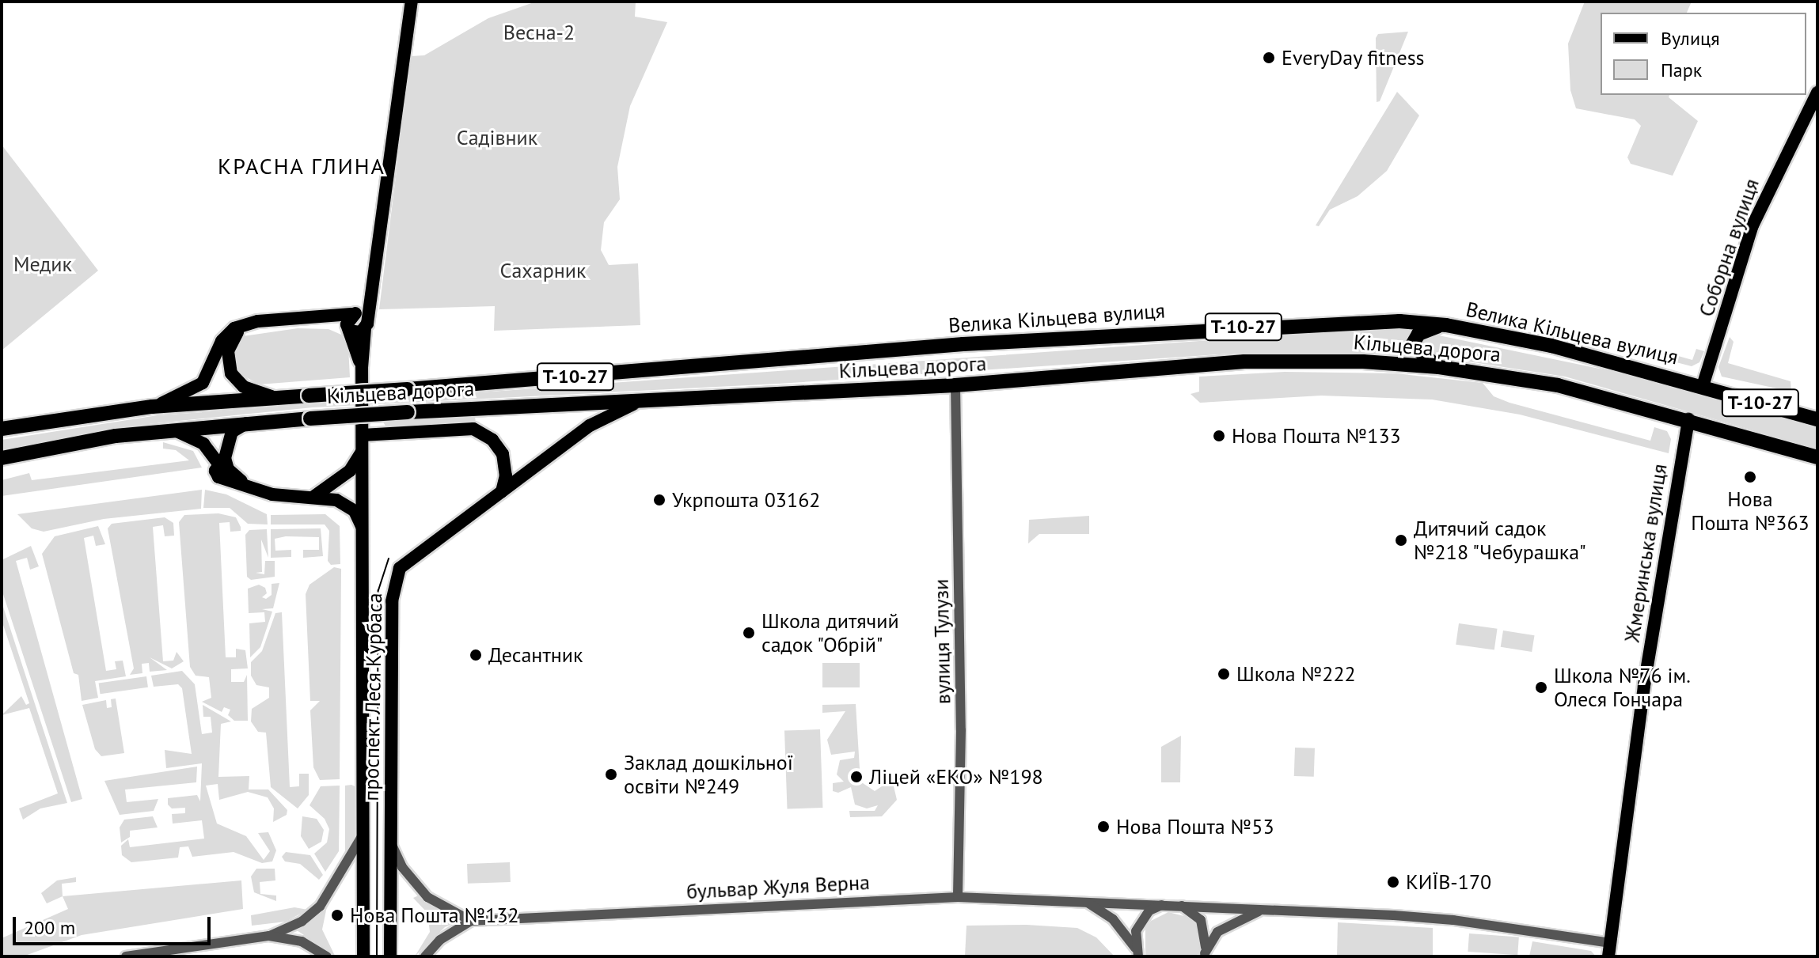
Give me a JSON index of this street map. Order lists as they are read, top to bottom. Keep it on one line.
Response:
{"streets":{"highway":["Велика Кільцева вулиця","Т-10-27","Кільцева дорога"],"main road":["Соборна вулиця","Жмеринська вулиця","проспект Леся Курбаса"],"street":["вулиця Тулузи","бульвар Жуля Верна"]},"crossings":[["Соборна вулиця","Велика Кільцева вулиця"],["Соборна вулиця","Т-10-27"],["Велика Кільцева вулиця","Т-10-27"],["Велика Кільцева вулиця","Кільцева дорога"],["Т-10-27","Кільцева дорога"],["Кільцева дорога","Жмеринська вулиця"],["Кільцева дорога","вулиця Тулузи"],["Кільцева дорога","проспект Леся Курбаса"],["Жмеринська вулиця","бульвар Жуля Верна"],["вулиця Тулузи","бульвар Жуля Верна"]],"districts":["КРАСНА ГЛИНА"],"parks":["Весна-2","Садівник","Медик","Сахарник"],"places":["EveryDay fitness","Нова Пошта №133","Нова Пошта №363","Укрпошта 03162","Дитячий садок №218 \"Чебурашка\"","Школа дитячий садок \"Обрій\"","Десантник","Школа №222","Школа №76 ім. Олеся Гончара","Заклад дошкільної освіти №249","Ліцей «ЕКО» №198","Нова Пошта №53","КИЇВ-170","Нова Пошта №132"],"legend":["Вулиця","Парк"],"scale_bar":"200 m"}
